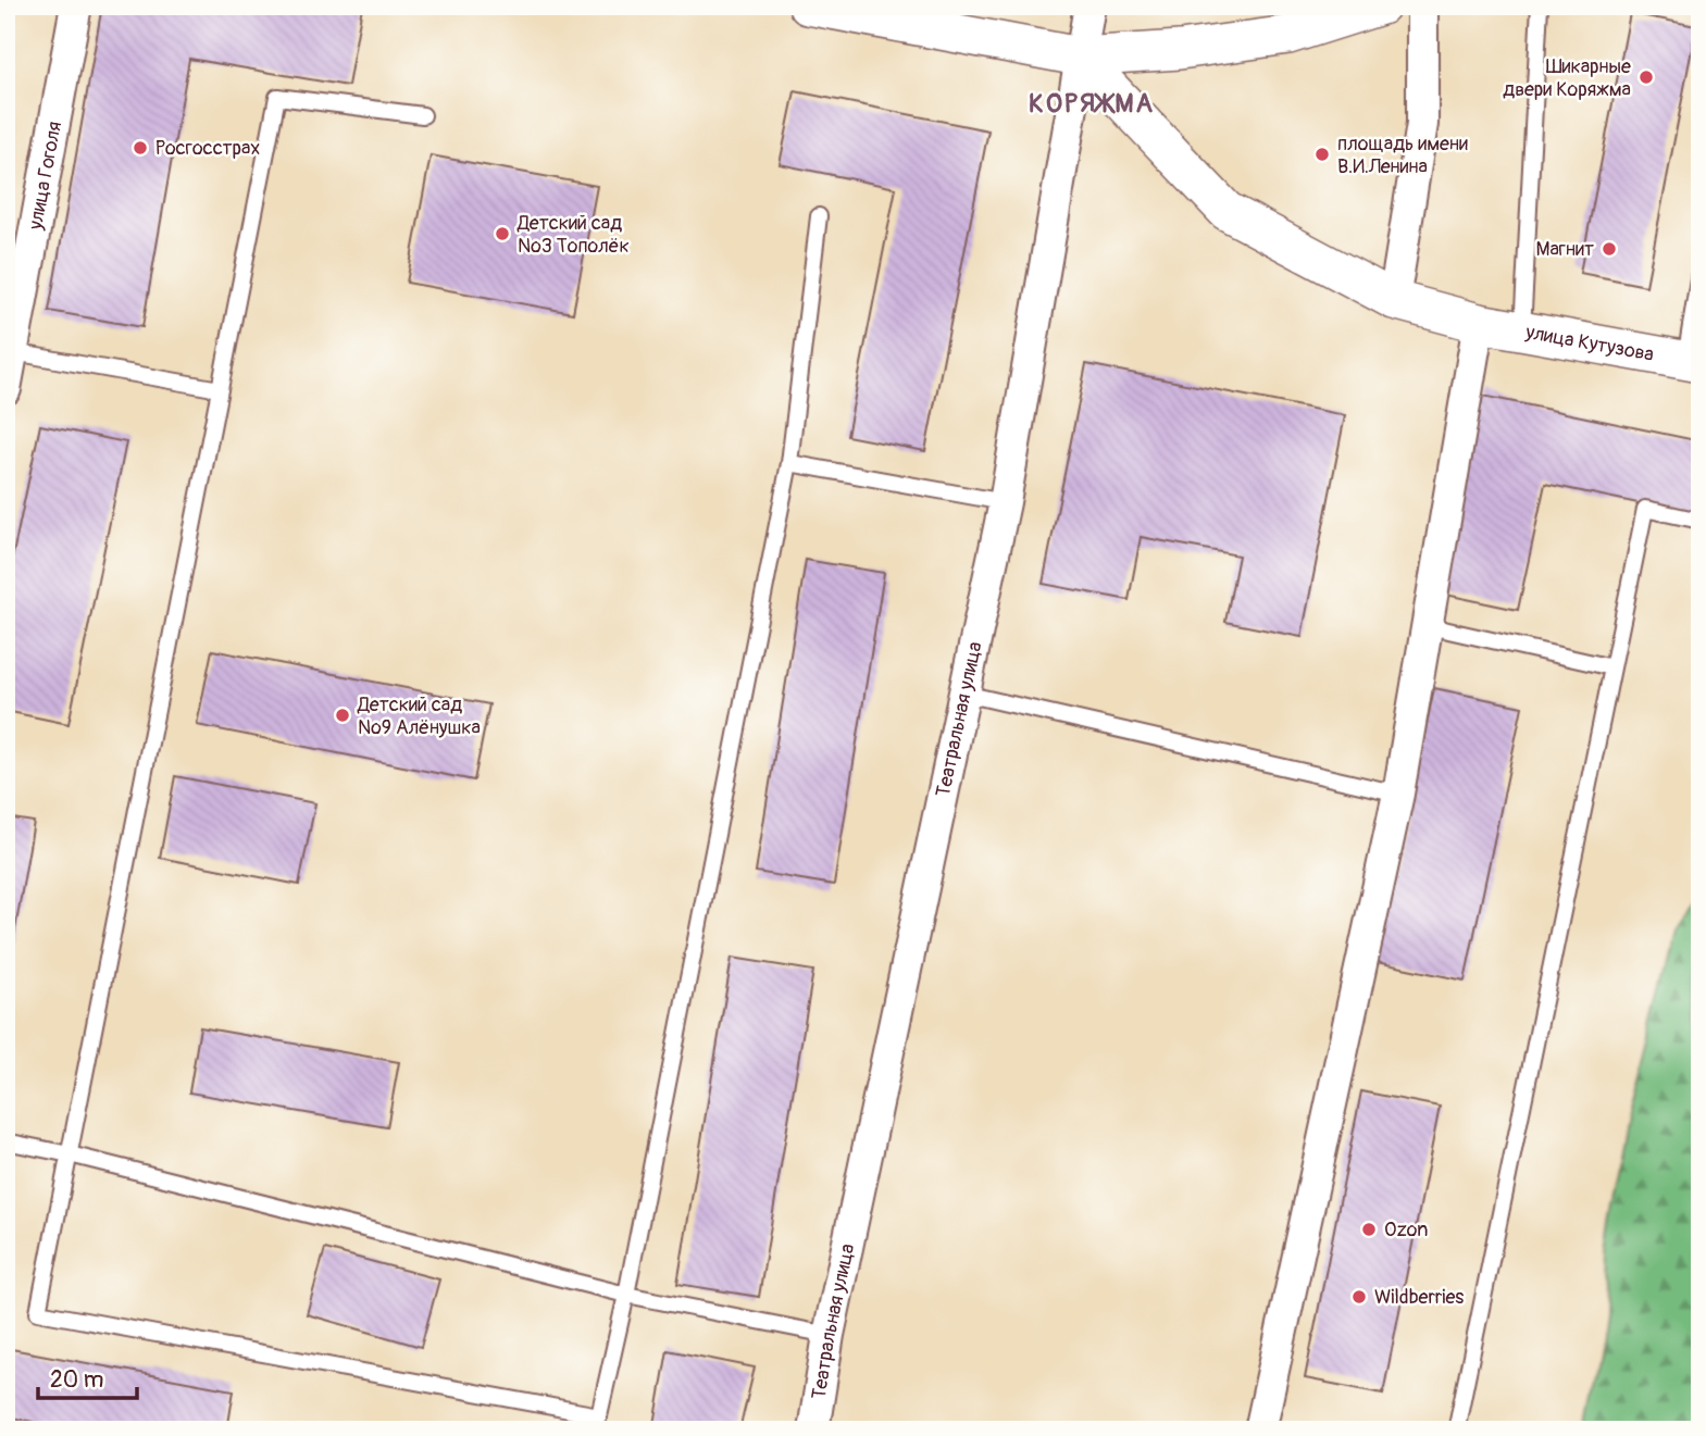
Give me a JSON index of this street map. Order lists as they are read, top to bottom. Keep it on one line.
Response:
{"streets":{"street":["улица Гоголя","улица Кутузова","Театральная улица"]},"districts":["КОРЯЖМА"],"places":["Шикарные двери Коряжма","Росгосстрах","площадь имени В.И.Ленина","Детский сад №3 Тополёк","Магнит","Детский сад №9 Алёнушка","Ozon","Wildberries"],"scale_bar":"20 m"}
